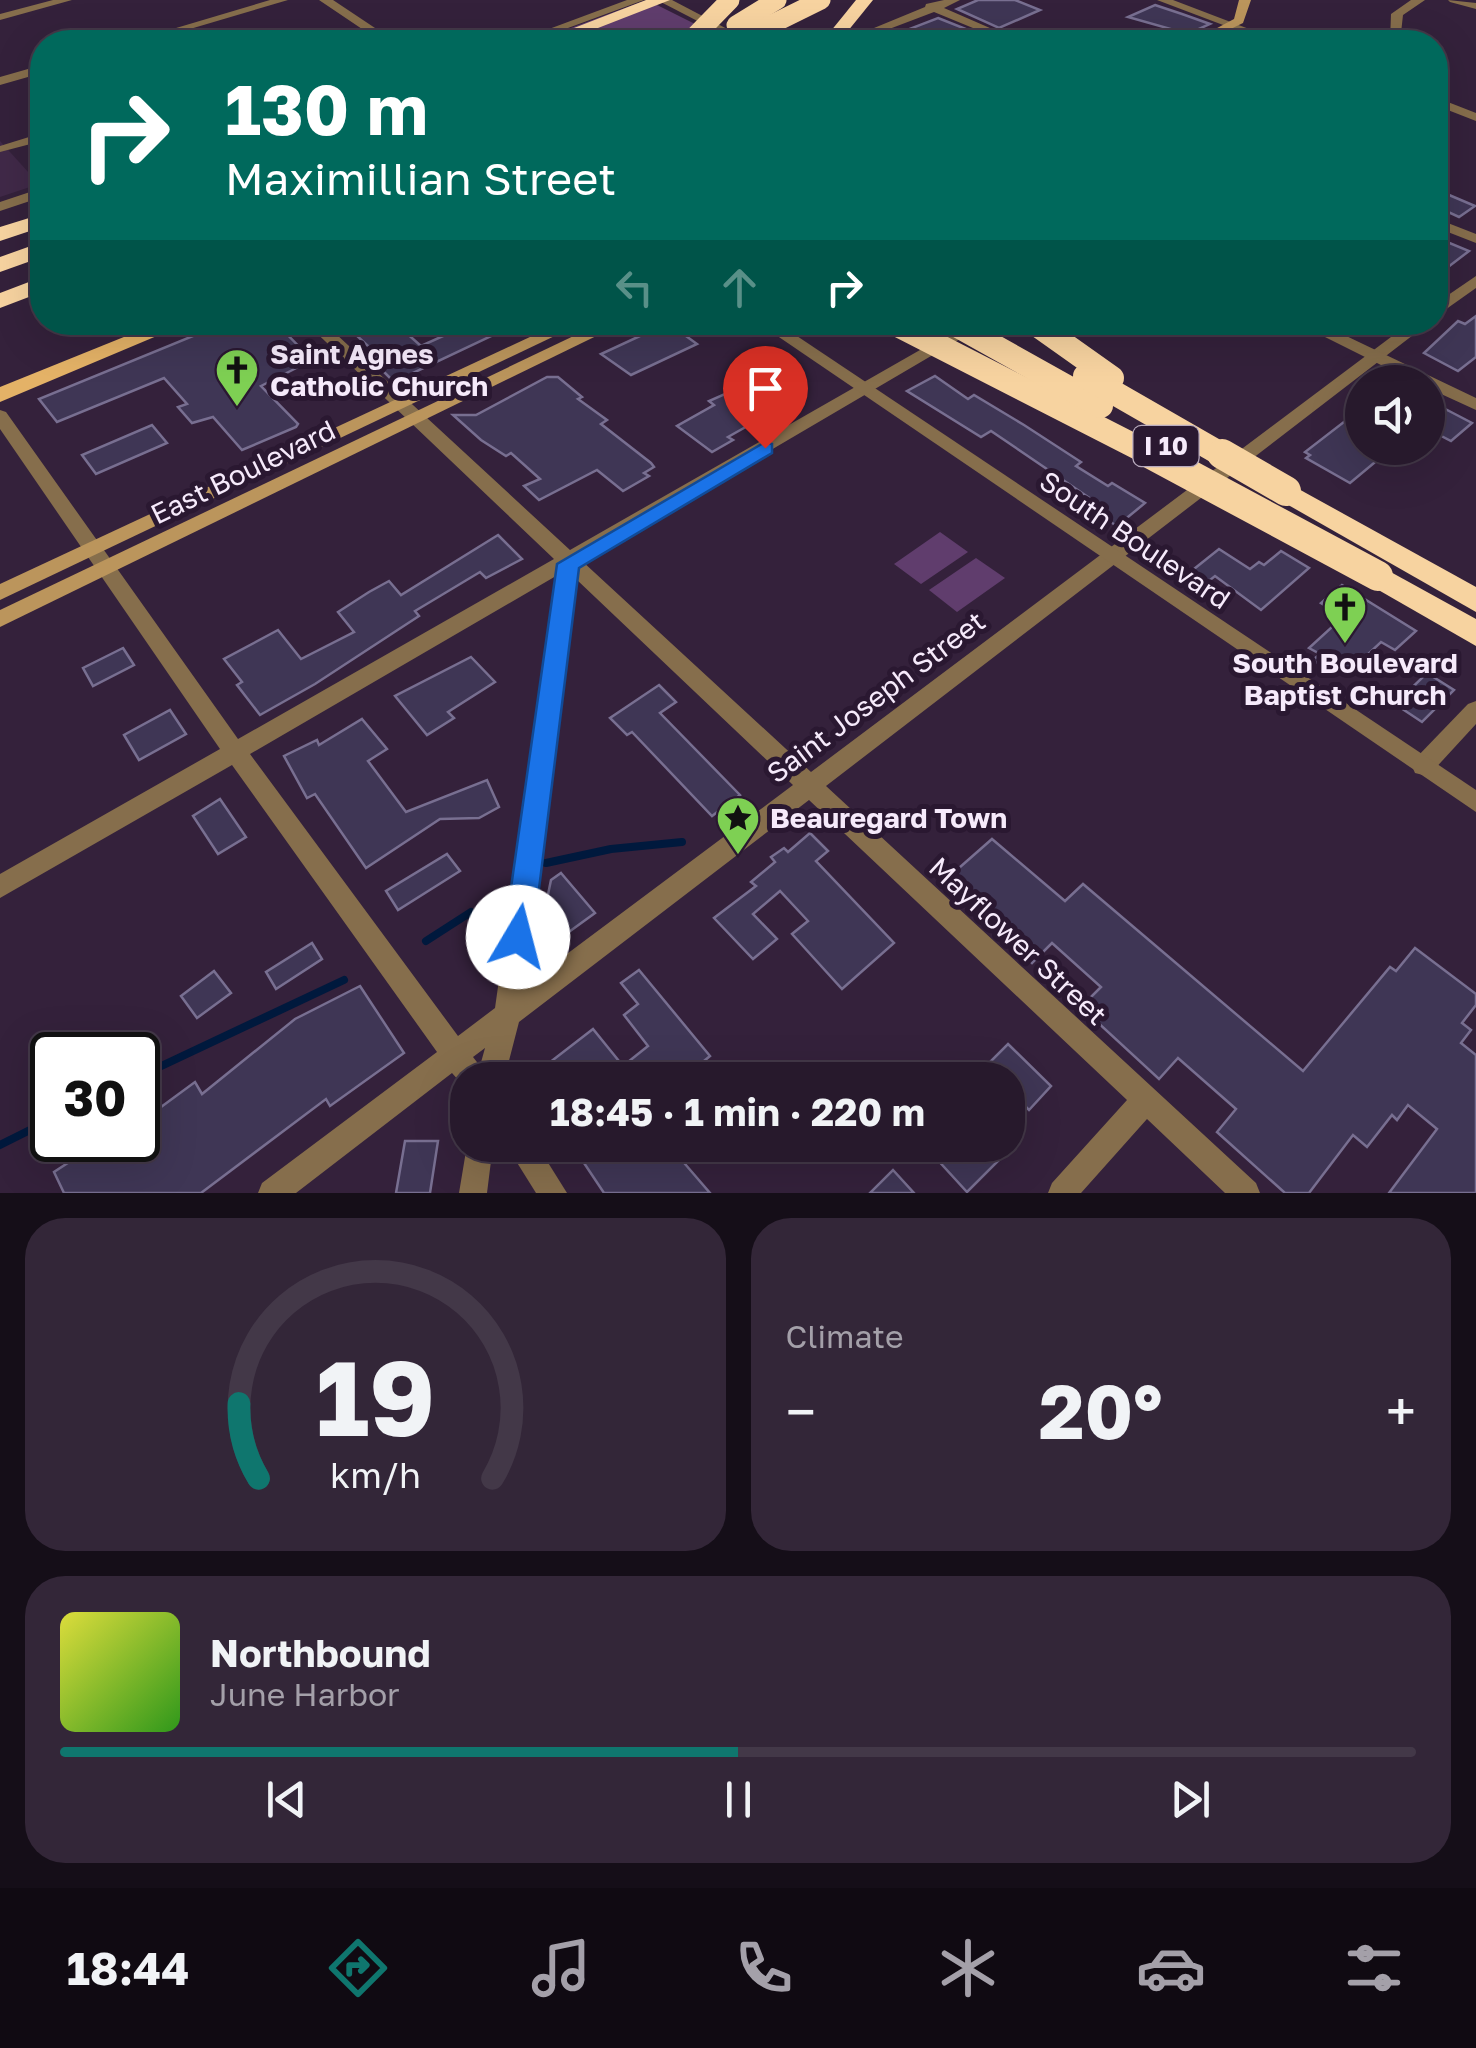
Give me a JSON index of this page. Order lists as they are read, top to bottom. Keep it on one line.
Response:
{"streets":{"highway":["I 10"],"main road":["East Boulevard"],"street":["South Boulevard","Saint Joseph Street","Mayflower Street"]},"crossings":[["East Boulevard","Mayflower Street"],["South Boulevard","Saint Joseph Street"],["Saint Joseph Street","Mayflower Street"]],"places":{"church":["Saint Agnes Catholic Church","South Boulevard Baptist Church"],"place":["Beauregard Town"]},"page":{"turn":["130 m","Maximillian Street"],"limit":"30","trip":"18:45 · 1 min · 220 m","tile":"Climate","heat":["−","20°","+"],"song":["Northbound","June Harbor"],"tabs":"18:44","gauge":["19","km/h"]}}
